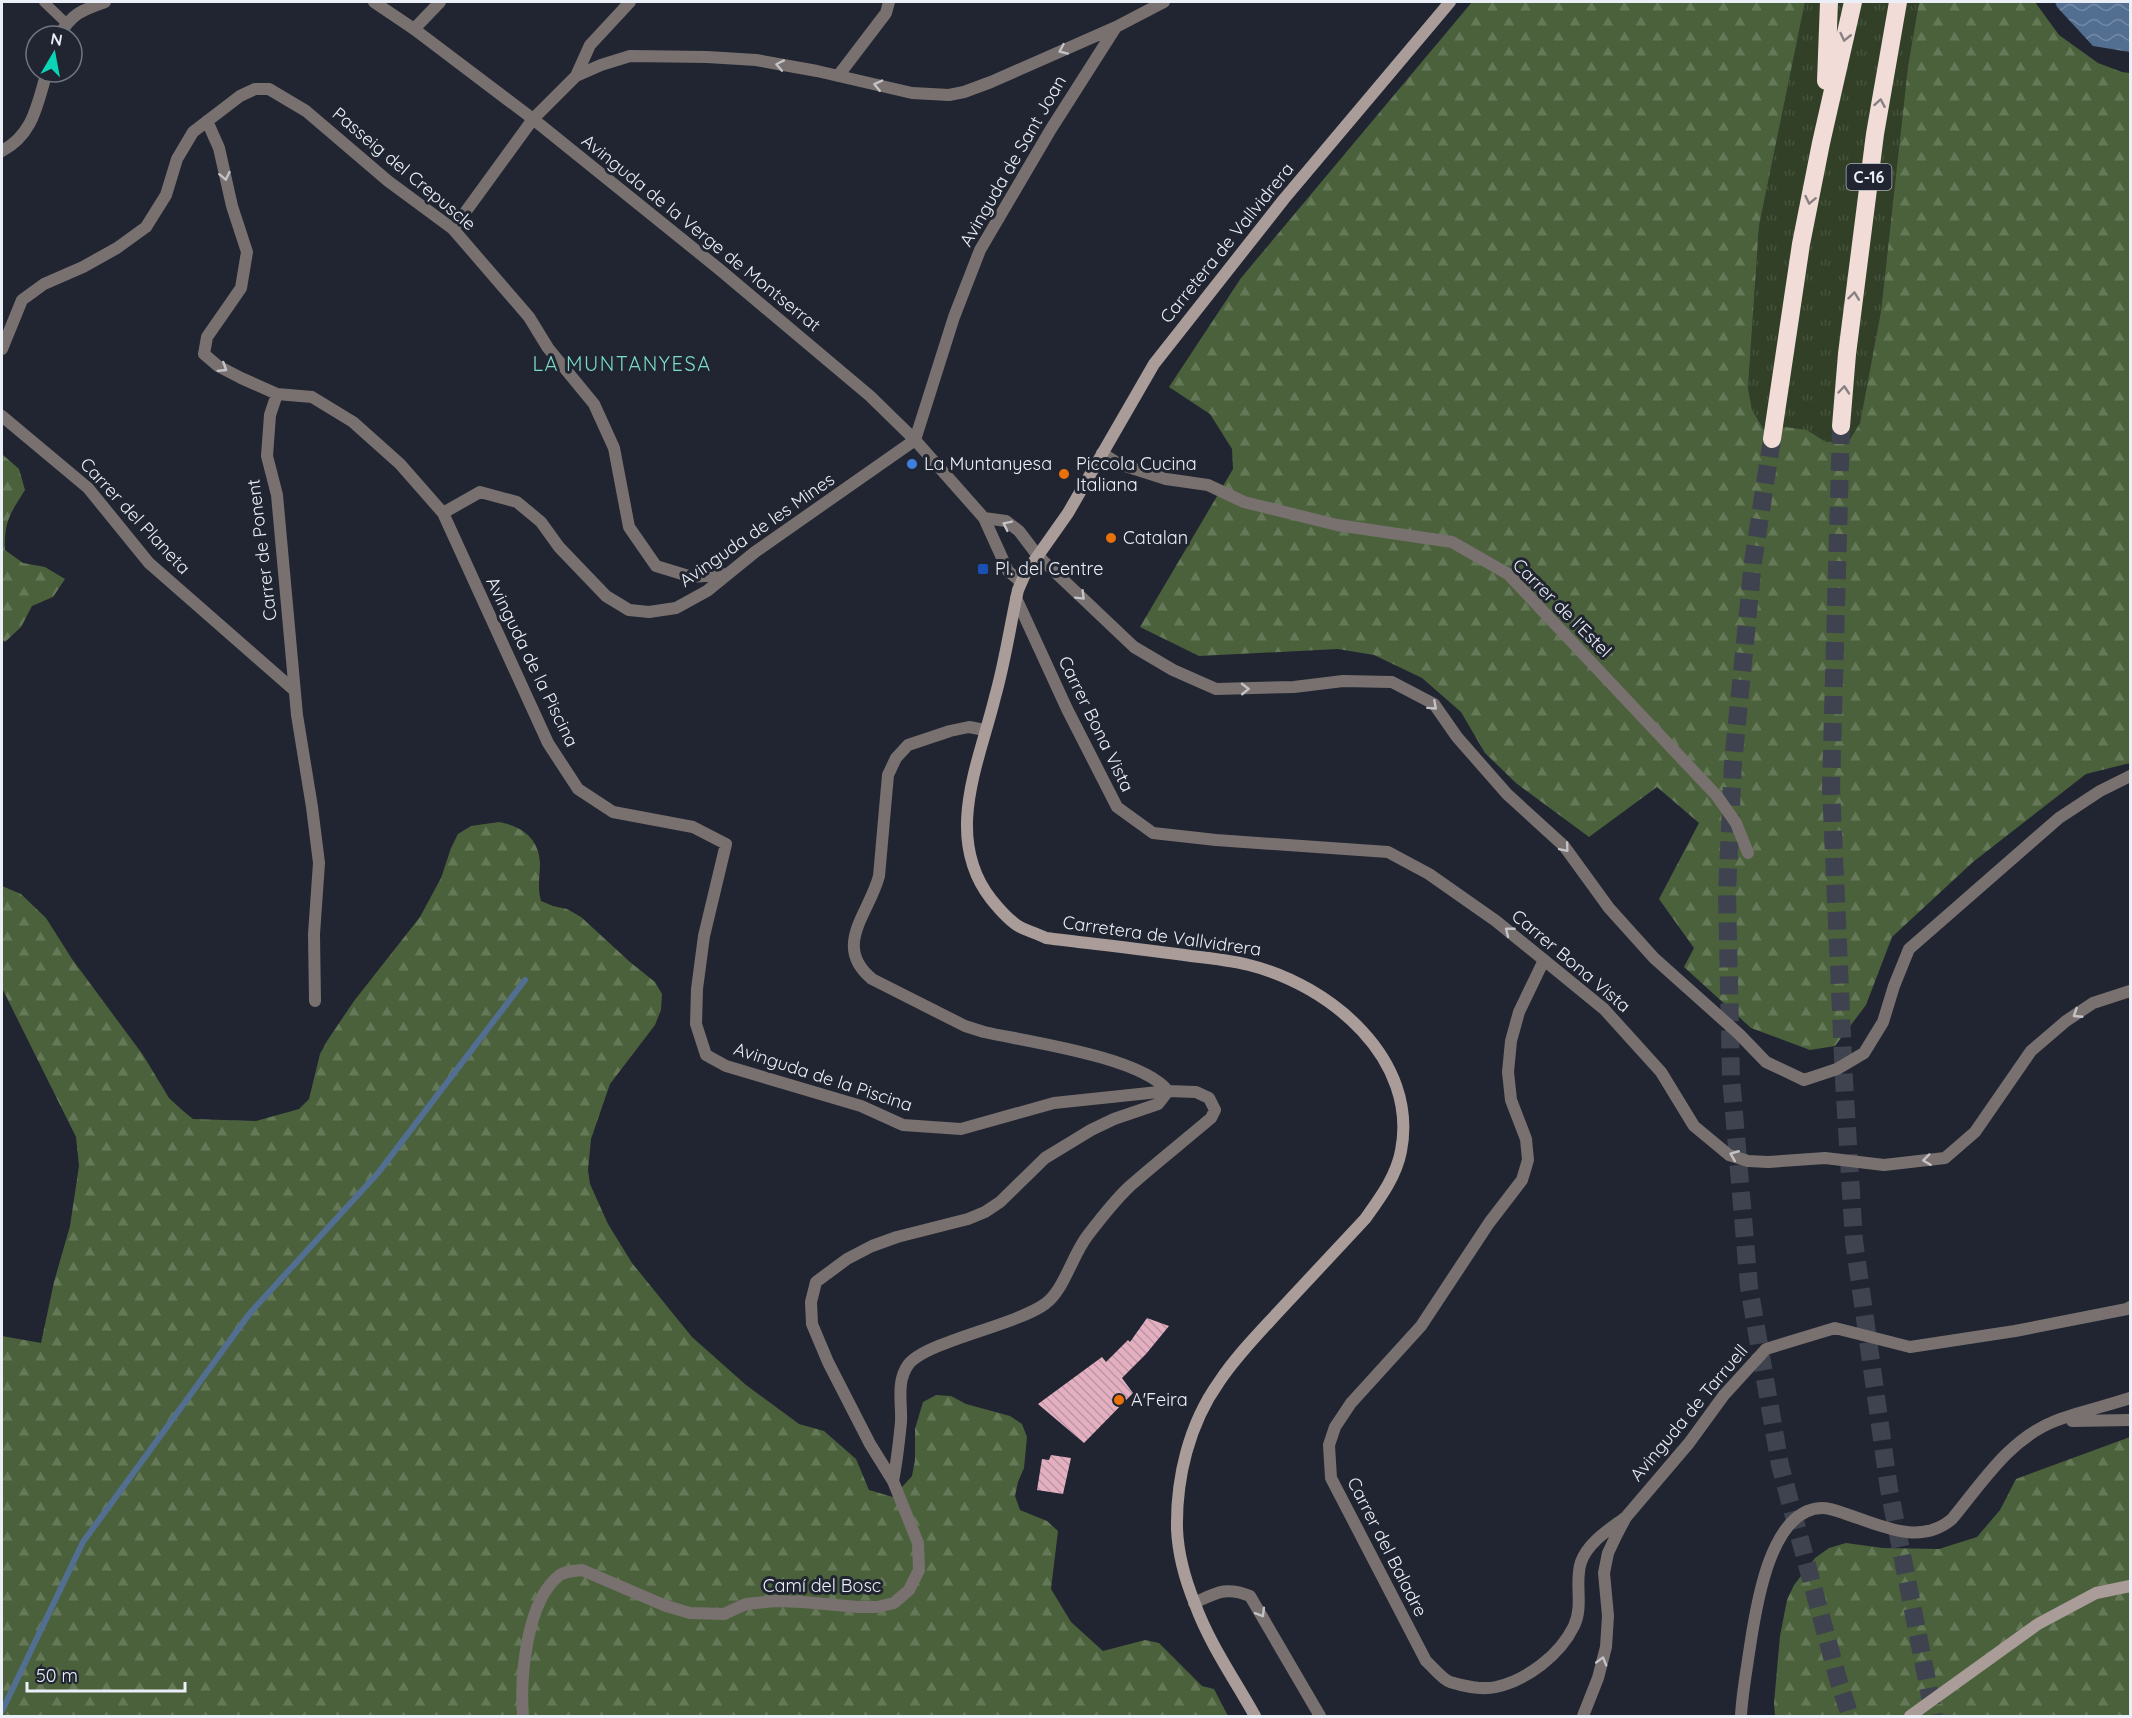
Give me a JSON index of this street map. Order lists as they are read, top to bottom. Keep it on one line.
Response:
{"streets":{"highway":["C-16"],"main road":["Carretera de Vallvidrera"],"street":["Avinguda de Sant Joan","Passeig del Crepuscle","Avinguda de la Verge de Montserrat","Carrer del Planeta","Avinguda de les Mines","Carrer de Ponent","Carrer de l'Estel","Avinguda de la Piscina","Carrer Bona Vista","Avinguda de Tarruell","Carrer del Baladre","Camí del Bosc"]},"crossings":[["Avinguda de Sant Joan","Avinguda de la Verge de Montserrat"],["Avinguda de Sant Joan","Avinguda de les Mines"],["Passeig del Crepuscle","Avinguda de les Mines"],["Avinguda de la Verge de Montserrat","Carretera de Vallvidrera"],["Avinguda de la Verge de Montserrat","Avinguda de les Mines"],["Carretera de Vallvidrera","Carrer de l'Estel"],["Carretera de Vallvidrera","Carrer Bona Vista"],["Carrer del Planeta","Carrer de Ponent"],["Avinguda de les Mines","Avinguda de la Piscina"],["Carrer de Ponent","Avinguda de la Piscina"],["Avinguda de la Piscina","Camí del Bosc"],["Carrer Bona Vista","Carrer del Baladre"],["Avinguda de Tarruell","Carrer del Baladre"]],"one_way":["Carrer Bona Vista"],"districts":["LA MUNTANYESA"],"places":{"other":["La Muntanyesa","Piccola Cucina Italiana","Catalan","A'Feira"],"transit":["Pl. del Centre"]},"scale_bar":"50 m","north":"top"}
